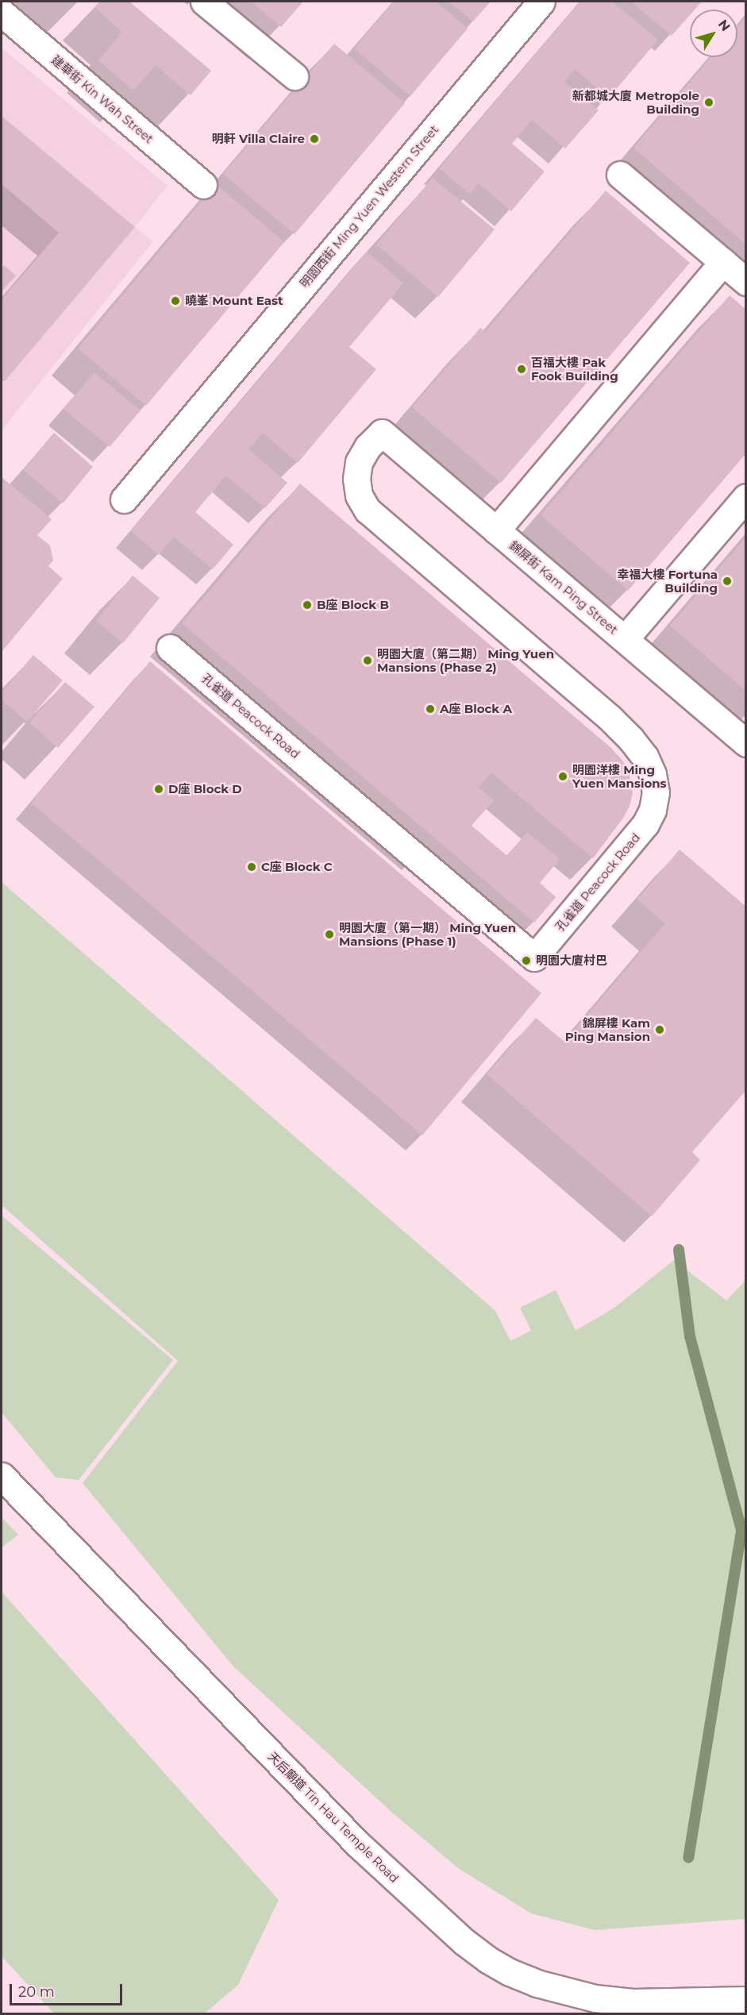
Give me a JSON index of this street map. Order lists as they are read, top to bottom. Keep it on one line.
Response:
{"streets":{"street":["建華街 Kin Wah Street","明園西街 Ming Yuen Western Street","錦屏街 Kam Ping Street","孔雀道 Peacock Road","天后廟道 Tin Hau Temple Road"]},"crossings":[["錦屏街 Kam Ping Street","孔雀道 Peacock Road"]],"places":["新都城大廈 Metropole Building","明軒 Villa Claire","曉峯 Mount East","百福大樓 Pak Fook Building","幸福大樓 Fortuna Building","B座 Block B","明園大廈（第二期） Ming Yuen Mansions (Phase 2)","A座 Block A","明園洋樓 Ming Yuen Mansions","D座 Block D","C座 Block C","明園大廈（第一期） Ming Yuen Mansions (Phase 1)","明園大廈村巴","錦屏樓 Kam Ping Mansion"],"scale_bar":"20 m","north":"top right"}
